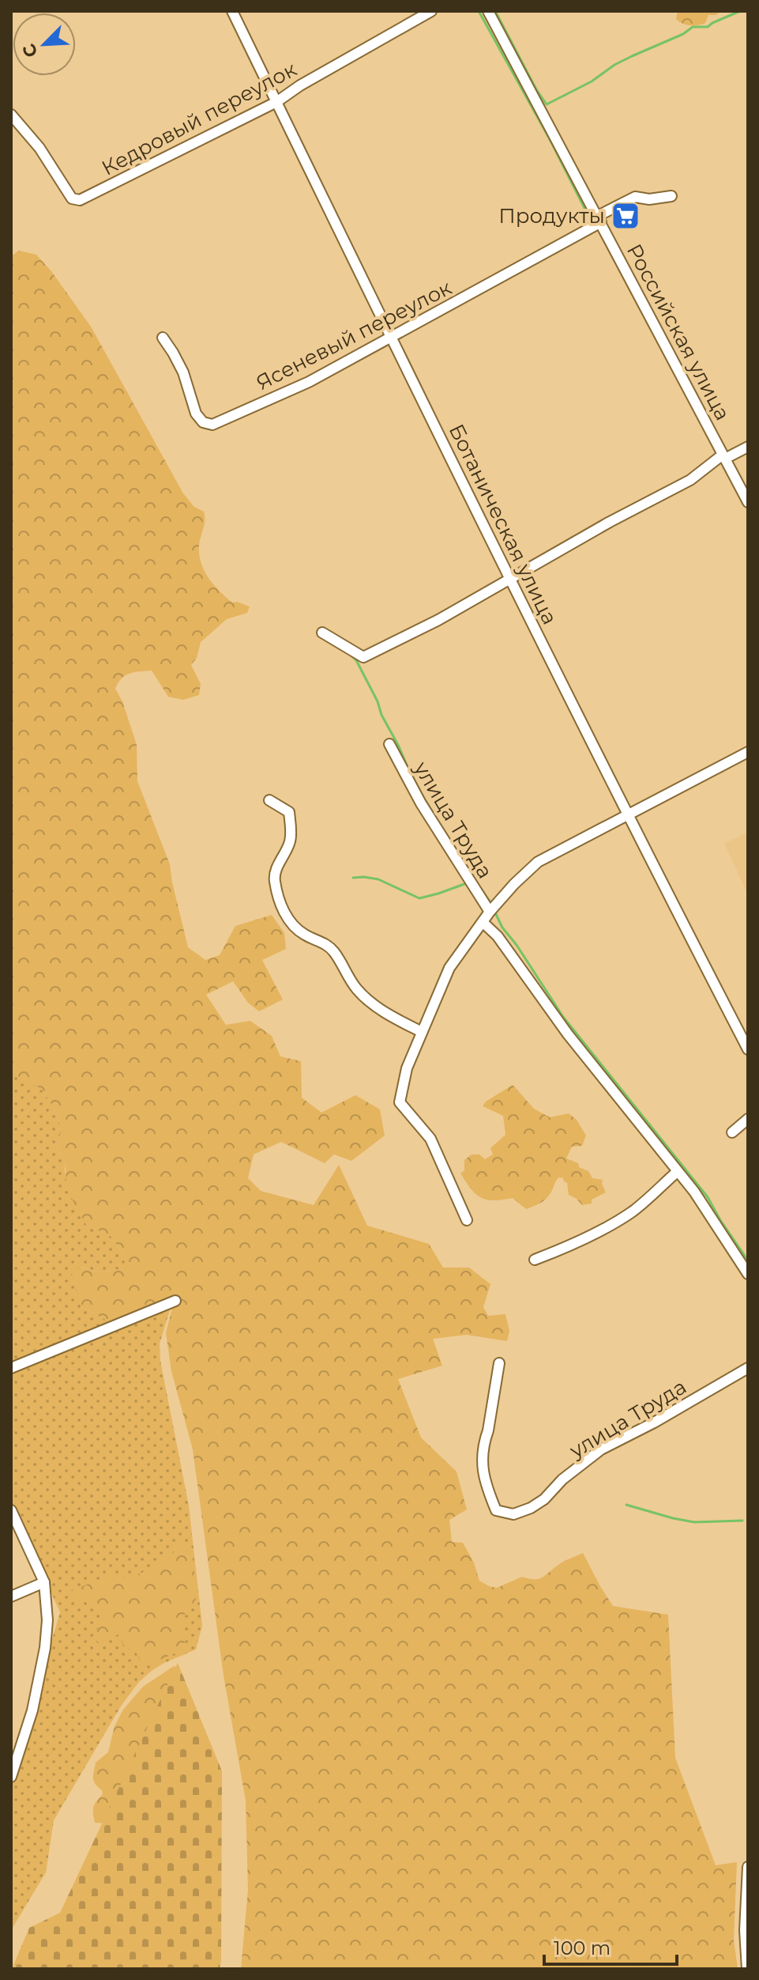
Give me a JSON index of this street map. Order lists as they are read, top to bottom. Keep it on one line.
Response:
{"streets":{"street":["Кедровый переулок","Российская улица","Ясеневый переулок","Ботаническая улица","улица Труда"]},"crossings":[["Кедровый переулок","Ботаническая улица"],["Российская улица","Ясеневый переулок"],["Ясеневый переулок","Ботаническая улица"]],"places":{"supermarket":["Продукты"]},"scale_bar":"100 m","north":"bottom left"}
